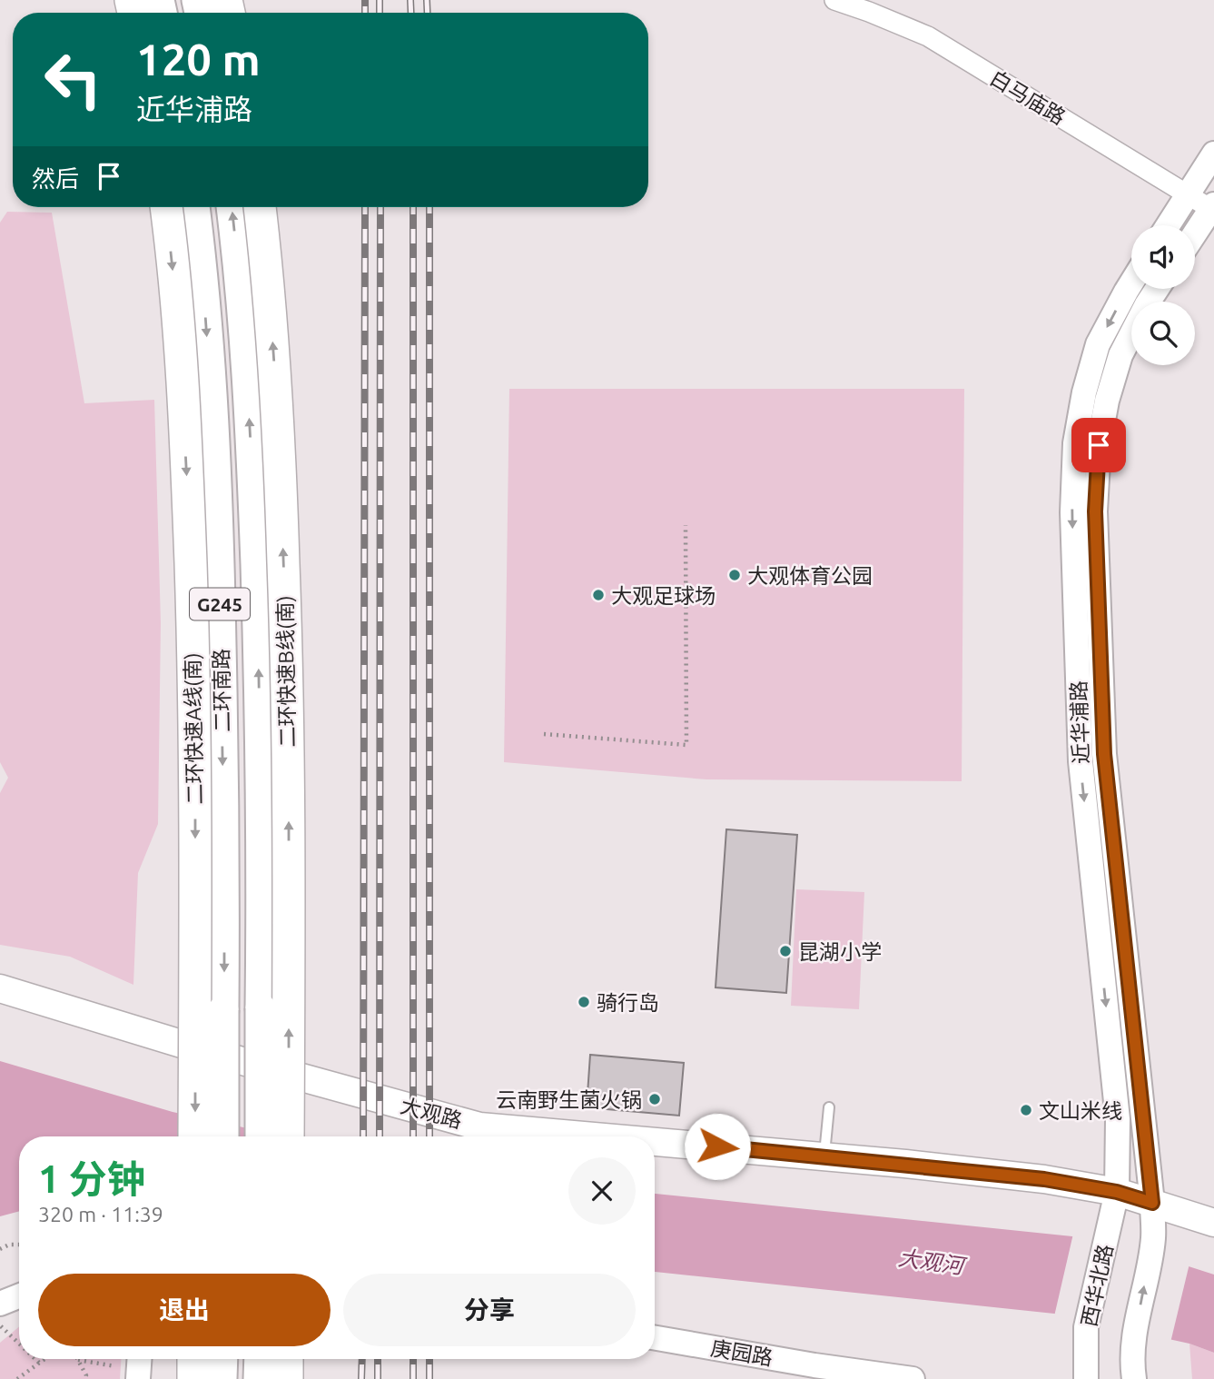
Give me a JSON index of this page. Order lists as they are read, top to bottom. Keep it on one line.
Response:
{"streets":{"highway":["二环快速B线(南)","二环快速A线(南)"],"main road":["G245","二环南路","大观路"],"street":["白马庙路","近华浦路","西华北路","庚园路"]},"crossings":[["近华浦路","大观路"],["近华浦路","西华北路"],["大观路","西华北路"]],"one_way":["二环快速B线(南)","二环快速A线(南)"],"water":["大观河"],"places":["大观体育公园","大观足球场","昆湖小学","骑行岛","云南野生菌火锅","文山米线"],"page":{"turn":["120 m","近华浦路"],"then":"然后","heading":["1 分钟","320 m · 11:39"],"buttons":["退出","分享"]}}
